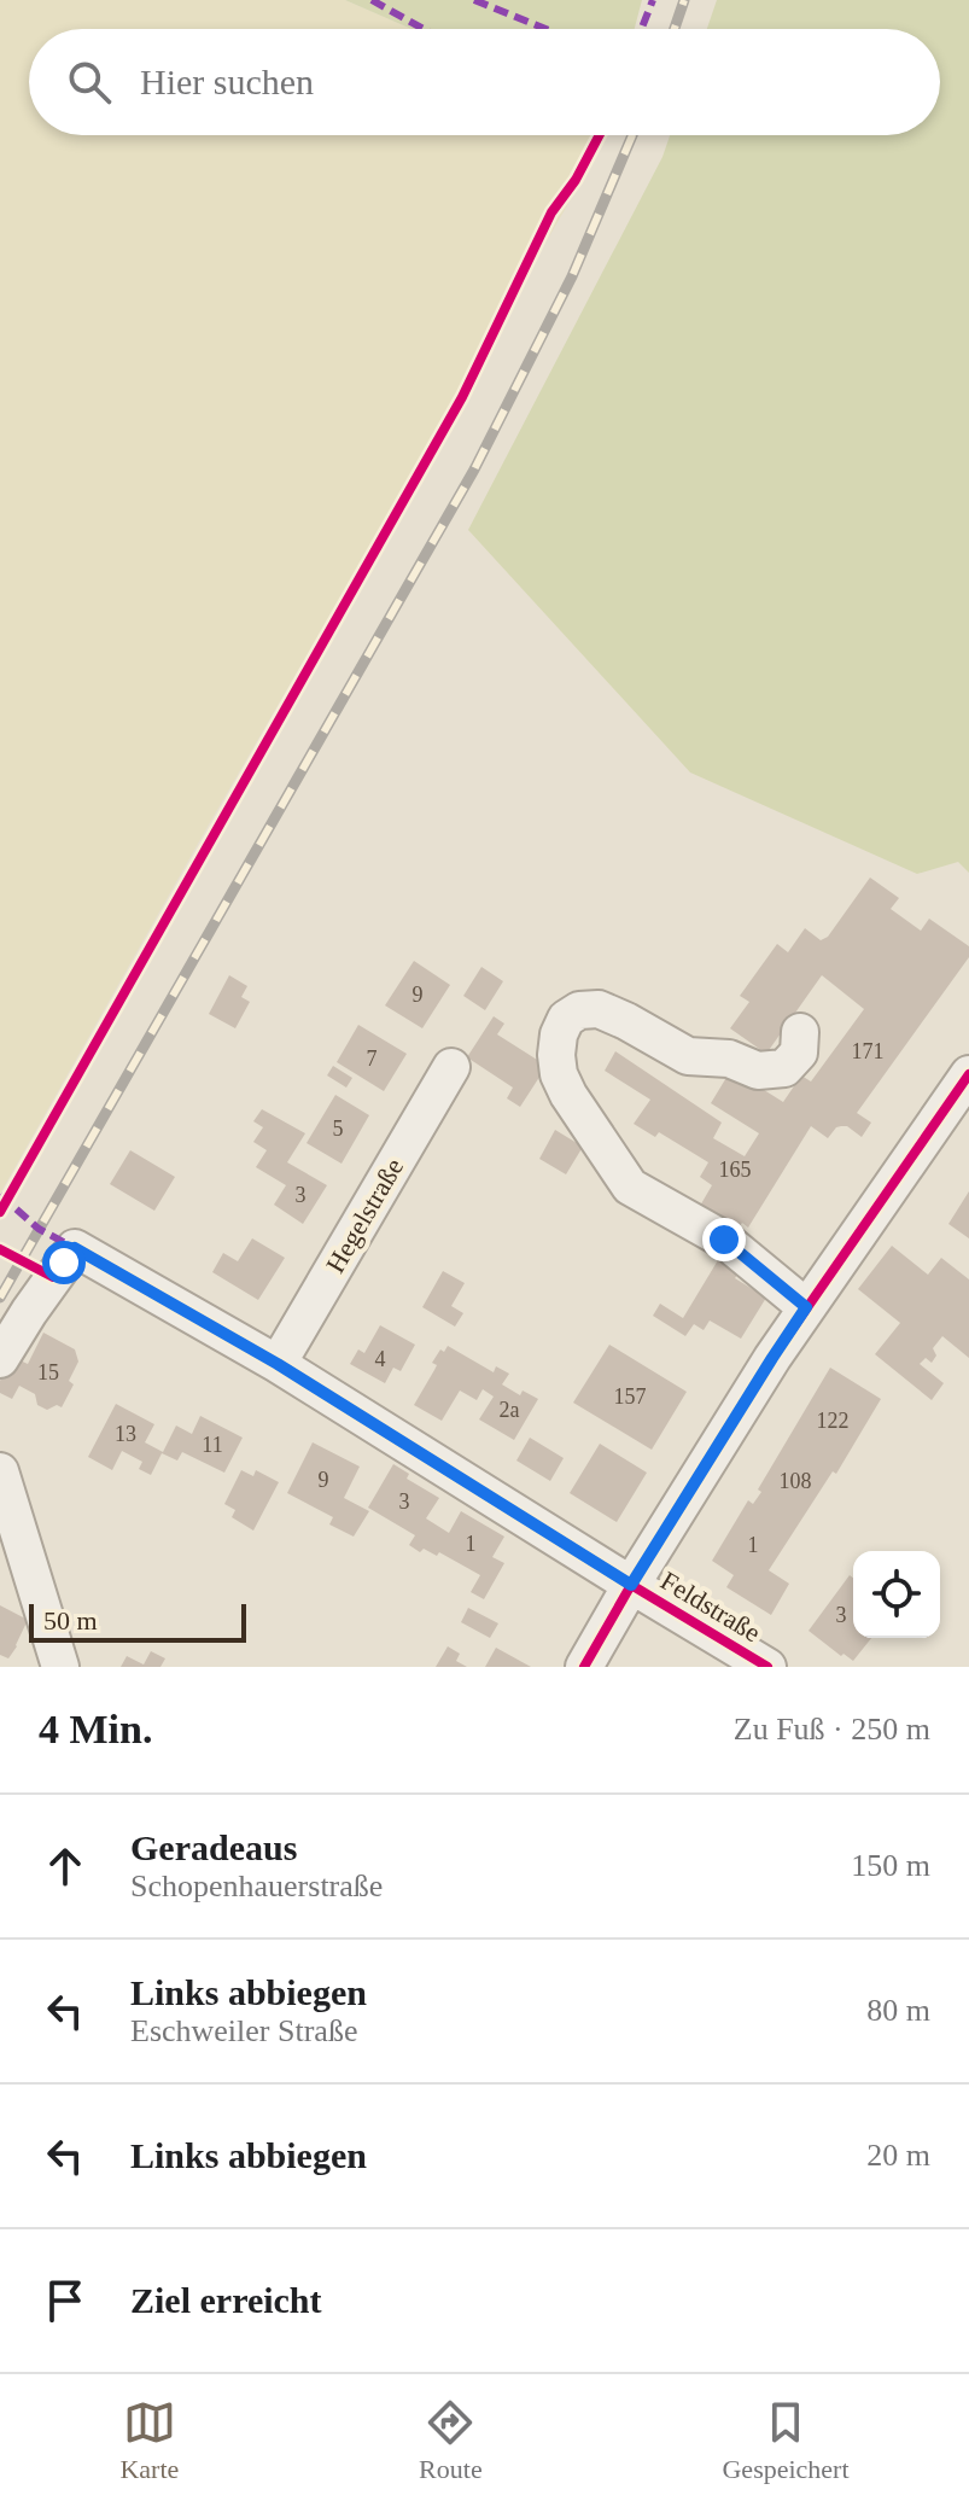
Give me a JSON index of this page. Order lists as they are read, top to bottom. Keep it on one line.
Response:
{"streets":{"street":["Hegelstraße","Feldstraße"]},"crossings":[["Hegelstraße","Feldstraße"]],"house_numbers":["9","171","7","5","165","3","4","15","157","2a","122","13","11","9","108","3","1","1","3"],"scale_bar":"50 m","page":{"search":"Hier suchen","scale":"50 m","heading":["4 Min.","Zu Fuß · 250 m"],"list":[["Geradeaus","Schopenhauerstraße","150 m"],["Links abbiegen","Eschweiler Straße","80 m"],["Links abbiegen","20 m"],"Ziel erreicht"],"nav":["Karte","Route","Gespeichert"]}}
